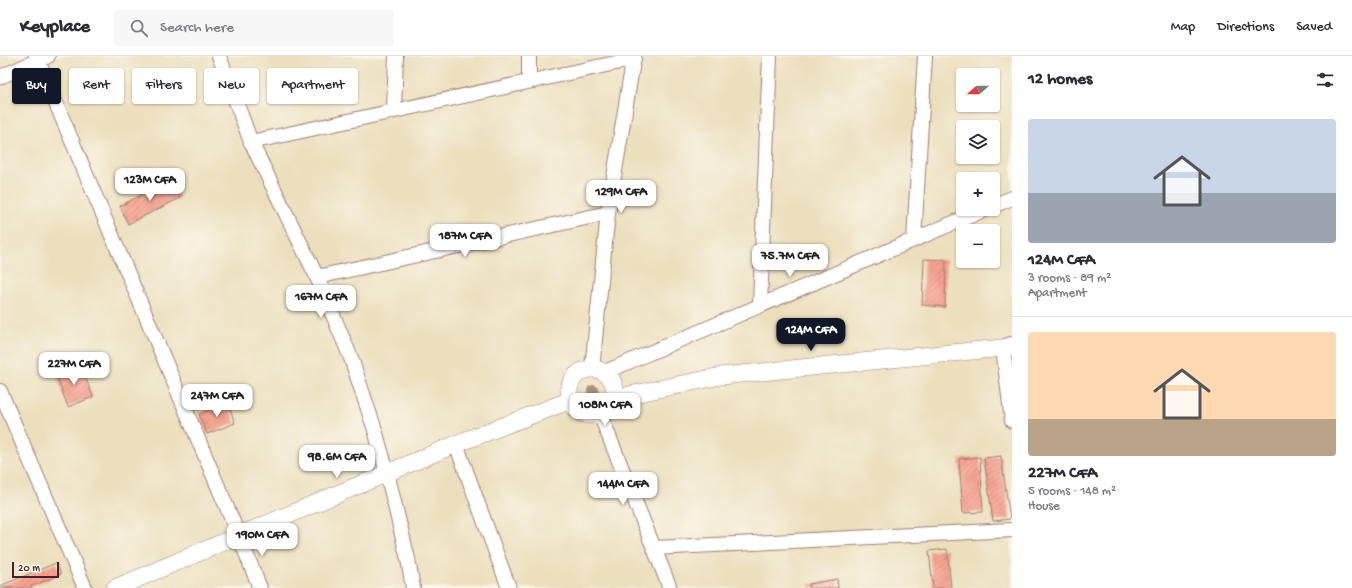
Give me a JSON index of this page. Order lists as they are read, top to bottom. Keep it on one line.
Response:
{"scale_bar":"20 m","north":"left","page":{"header":"Keyplace","search":"Search here","nav":["Map","Directions","Saved"],"heading":"12 homes","map_buttons":["+","−"],"chip":["Buy","Rent","Filters","New","Apartment"],"list":[{"name":"124M CFA","note":"3 rooms · 89 m² · Apartment"},{"name":"227M CFA","note":"5 rooms · 148 m² · House"}],"price":["123M CFA","129M CFA","187M CFA","75.7M CFA","167M CFA","124M CFA","227M CFA","247M CFA","108M CFA","98.6M CFA","144M CFA","190M CFA"],"scale":"20 m"}}
